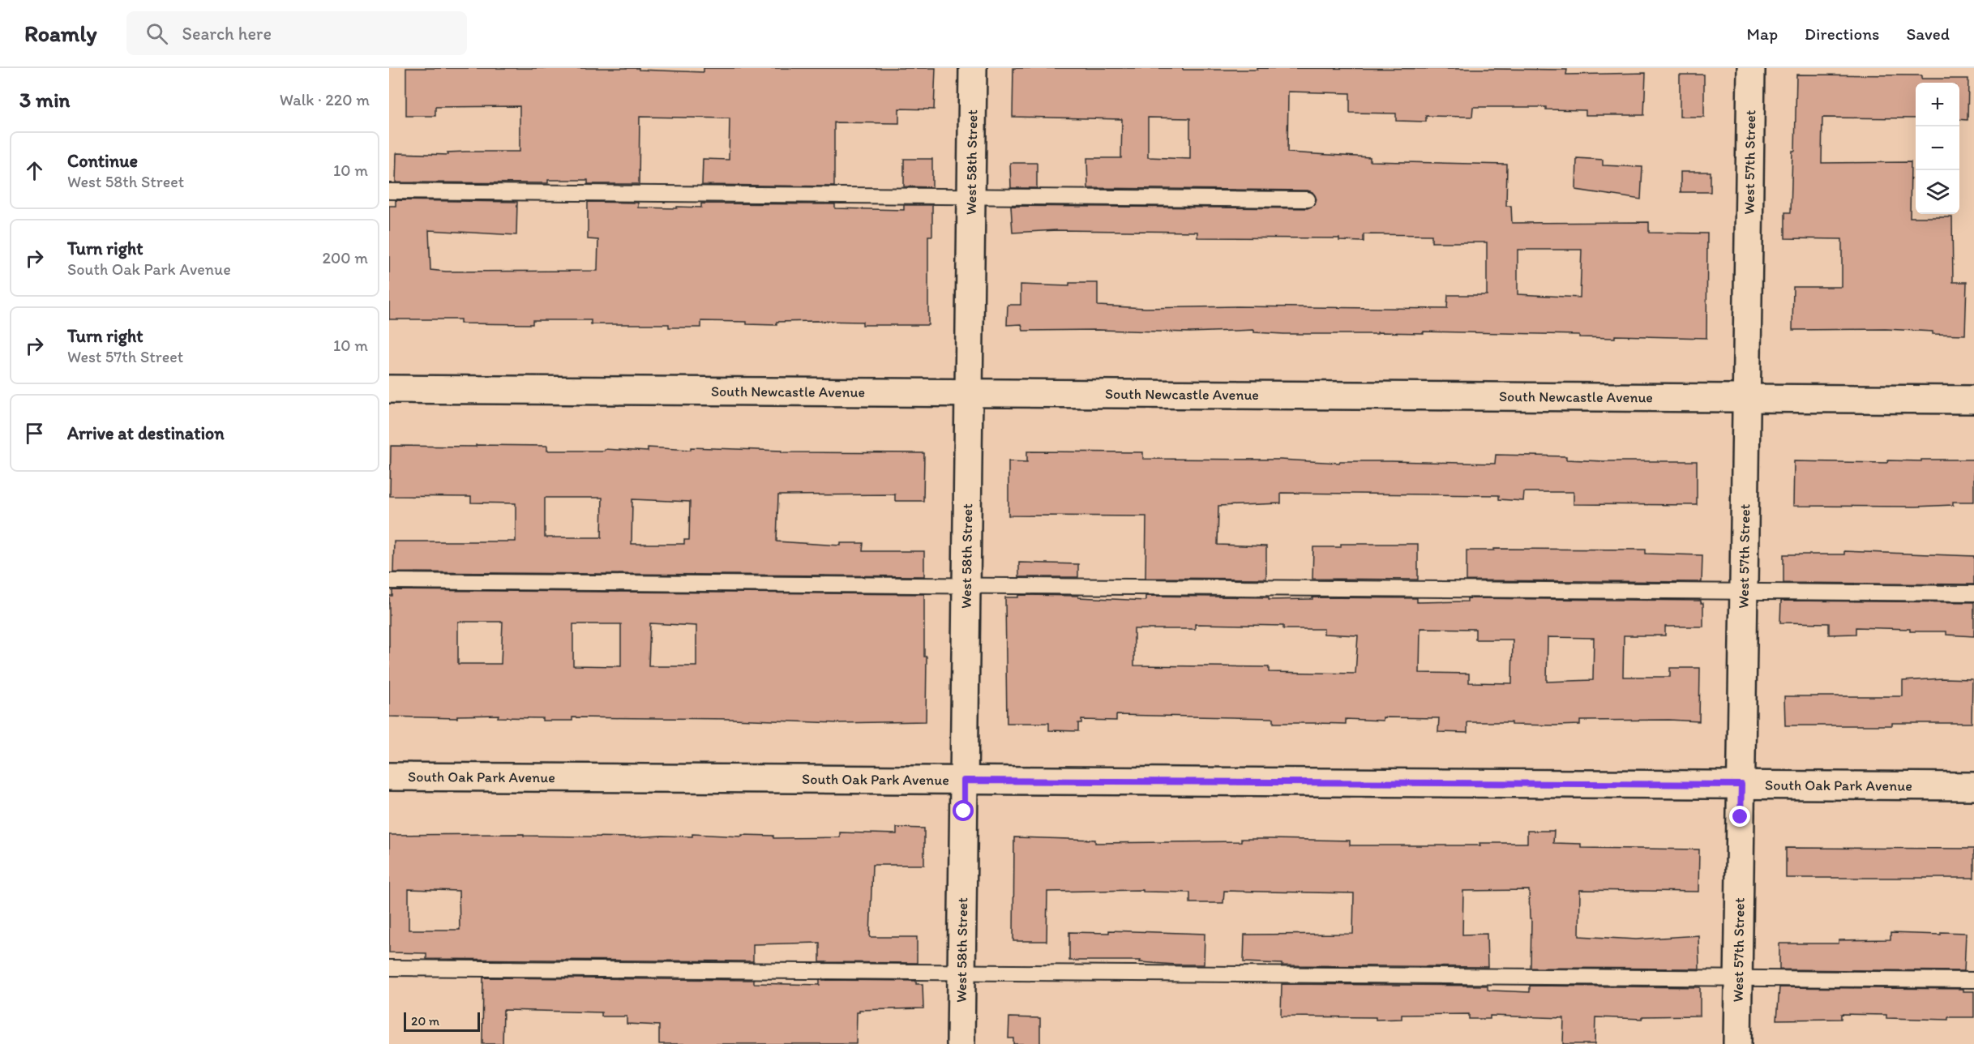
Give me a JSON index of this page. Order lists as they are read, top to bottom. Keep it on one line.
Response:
{"streets":{"street":["West 58th Street","West 57th Street","South Newcastle Avenue","South Oak Park Avenue"]},"crossings":[["West 58th Street","South Newcastle Avenue"],["West 58th Street","South Oak Park Avenue"],["West 57th Street","South Newcastle Avenue"],["West 57th Street","South Oak Park Avenue"]],"scale_bar":"20 m","page":{"header":"Roamly","search":"Search here","nav":["Map","Directions","Saved"],"heading":["3 min","Walk · 220 m"],"map_buttons":["+","−"],"list":[["Continue","West 58th Street","10 m"],["Turn right","South Oak Park Avenue","200 m"],["Turn right","West 57th Street","10 m"],"Arrive at destination"],"scale":"20 m"}}
